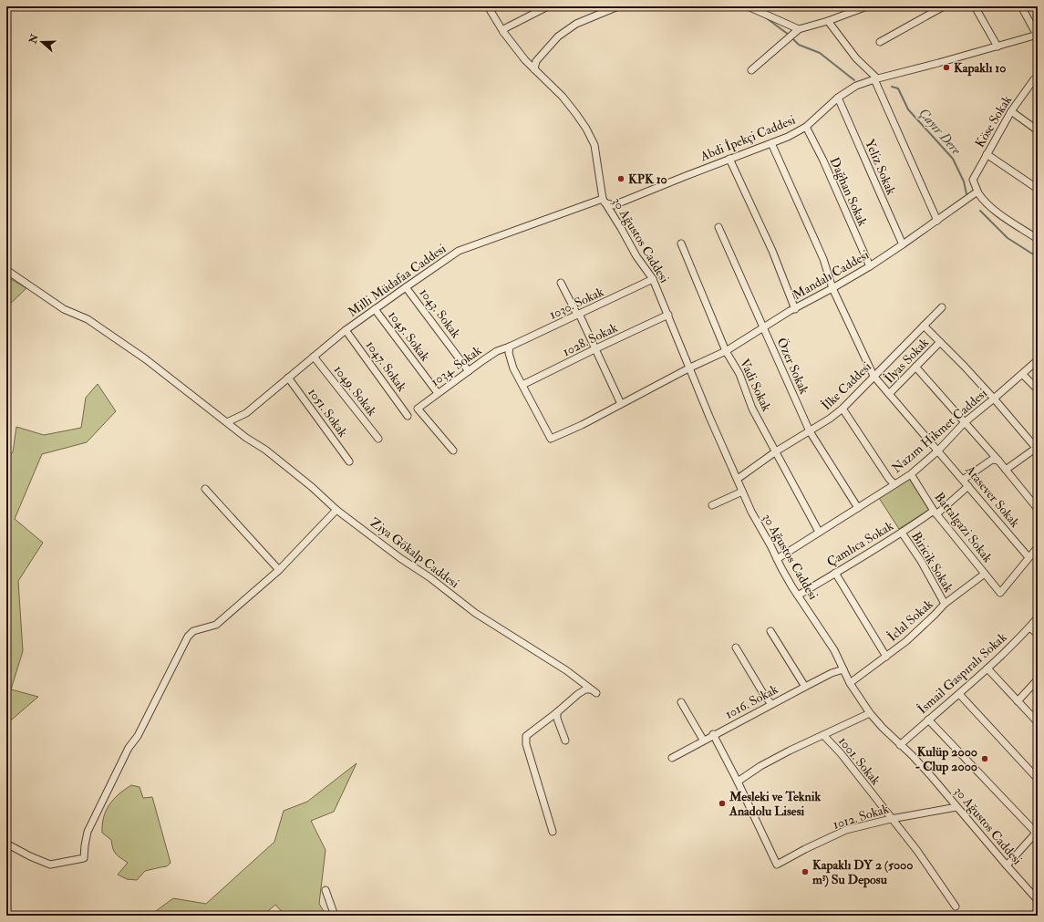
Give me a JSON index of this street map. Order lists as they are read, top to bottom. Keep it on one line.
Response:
{"streets":{"street":["Köse Sokak","Abdi İpekçi Caddesi","Yeliz Sokak","Dağhan Sokak","30 Ağustos Caddesi","Mandalı Caddesi","Milli Müdafaa Caddesi","1030. Sokak","1043. Sokak","1045. Sokak","1028. Sokak","İlyas Sokak","1047. Sokak","1034. Sokak","Özer Sokak","Vadi Sokak","İlke Caddesi","1049. Sokak","1051. Sokak","Nazım Hikmet Caddesi","Atasever Sokak","Battalgazi Sokak","Çamlıca Sokak","Ziya Gökalp Caddesi","Biricik Sokak","İclal Sokak","İsmail Gaspıralı Sokak","1016. Sokak","1001. Sokak","1012. Sokak"]},"crossings":[["Köse Sokak","Mandalı Caddesi"],["Abdi İpekçi Caddesi","Yeliz Sokak"],["Abdi İpekçi Caddesi","Dağhan Sokak"],["Abdi İpekçi Caddesi","30 Ağustos Caddesi"],["Abdi İpekçi Caddesi","Milli Müdafaa Caddesi"],["Abdi İpekçi Caddesi","Atasever Sokak"],["Yeliz Sokak","Mandalı Caddesi"],["Dağhan Sokak","Mandalı Caddesi"],["30 Ağustos Caddesi","Mandalı Caddesi"],["30 Ağustos Caddesi","Milli Müdafaa Caddesi"],["30 Ağustos Caddesi","1030. Sokak"],["30 Ağustos Caddesi","1028. Sokak"],["30 Ağustos Caddesi","İlke Caddesi"],["30 Ağustos Caddesi","Nazım Hikmet Caddesi"],["30 Ağustos Caddesi","Çamlıca Sokak"],["30 Ağustos Caddesi","İclal Sokak"],["30 Ağustos Caddesi","İsmail Gaspıralı Sokak"],["30 Ağustos Caddesi","1016. Sokak"],["30 Ağustos Caddesi","1012. Sokak"],["Mandalı Caddesi","1028. Sokak"],["Mandalı Caddesi","Özer Sokak"],["Mandalı Caddesi","Vadi Sokak"],["Mandalı Caddesi","Atasever Sokak"],["Milli Müdafaa Caddesi","1043. Sokak"],["Milli Müdafaa Caddesi","1045. Sokak"],["Milli Müdafaa Caddesi","1047. Sokak"],["Milli Müdafaa Caddesi","1049. Sokak"],["Milli Müdafaa Caddesi","1051. Sokak"],["Milli Müdafaa Caddesi","Ziya Gökalp Caddesi"],["1030. Sokak","1034. Sokak"],["1043. Sokak","1034. Sokak"],["1045. Sokak","1034. Sokak"],["İlyas Sokak","Atasever Sokak"],["Özer Sokak","İlke Caddesi"],["Özer Sokak","Nazım Hikmet Caddesi"],["Vadi Sokak","İlke Caddesi"],["Vadi Sokak","Nazım Hikmet Caddesi"],["İlke Caddesi","Atasever Sokak"],["Nazım Hikmet Caddesi","Atasever Sokak"],["Nazım Hikmet Caddesi","Battalgazi Sokak"],["Atasever Sokak","Battalgazi Sokak"],["Atasever Sokak","Çamlıca Sokak"],["Battalgazi Sokak","Çamlıca Sokak"],["Battalgazi Sokak","İclal Sokak"],["Çamlıca Sokak","Biricik Sokak"],["Biricik Sokak","İclal Sokak"],["1001. Sokak","1012. Sokak"]],"water":["Çayır Dere"],"places":["Kapaklı 10","KPK 10","Kulüp 2000 - Clup 2000","Mesleki ve Teknik Anadolu Lisesi","Kapaklı DY 2 (5000 m³) Su Deposu"],"north":"left"}
